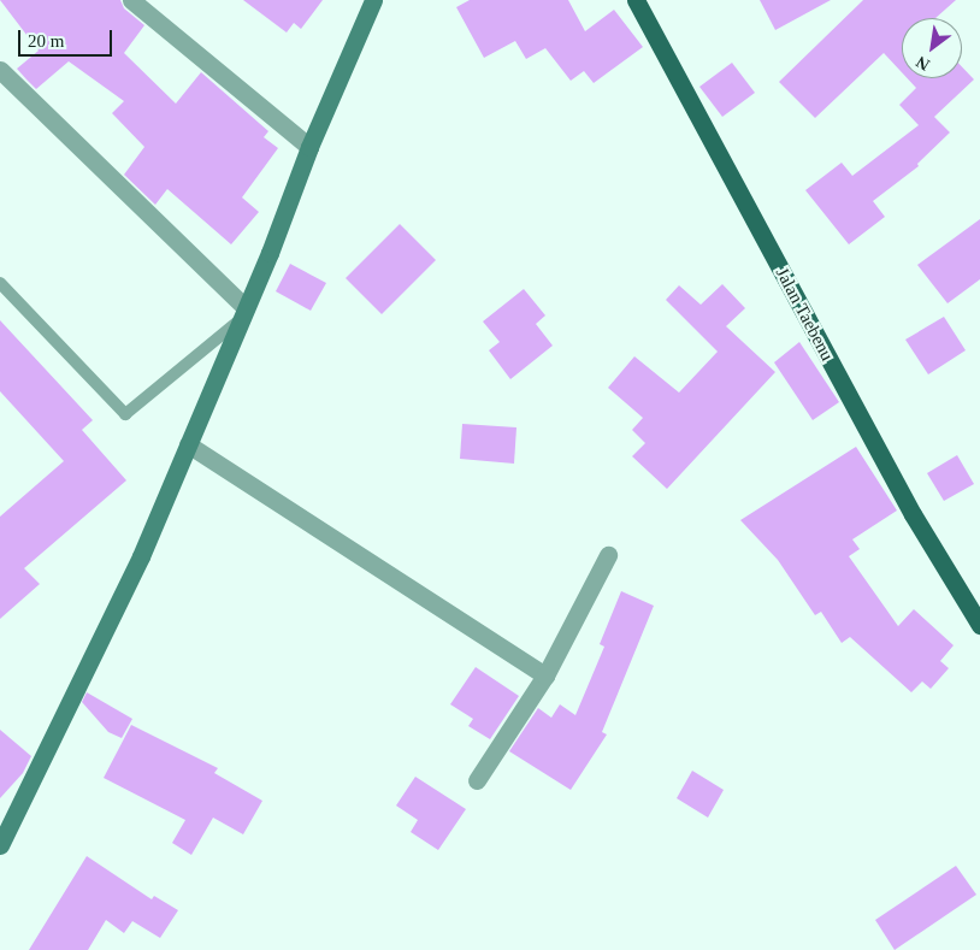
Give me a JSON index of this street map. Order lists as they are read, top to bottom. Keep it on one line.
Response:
{"streets":{"main road":["Jalan Taebenu"]},"scale_bar":"20 m","north":"bottom left"}
